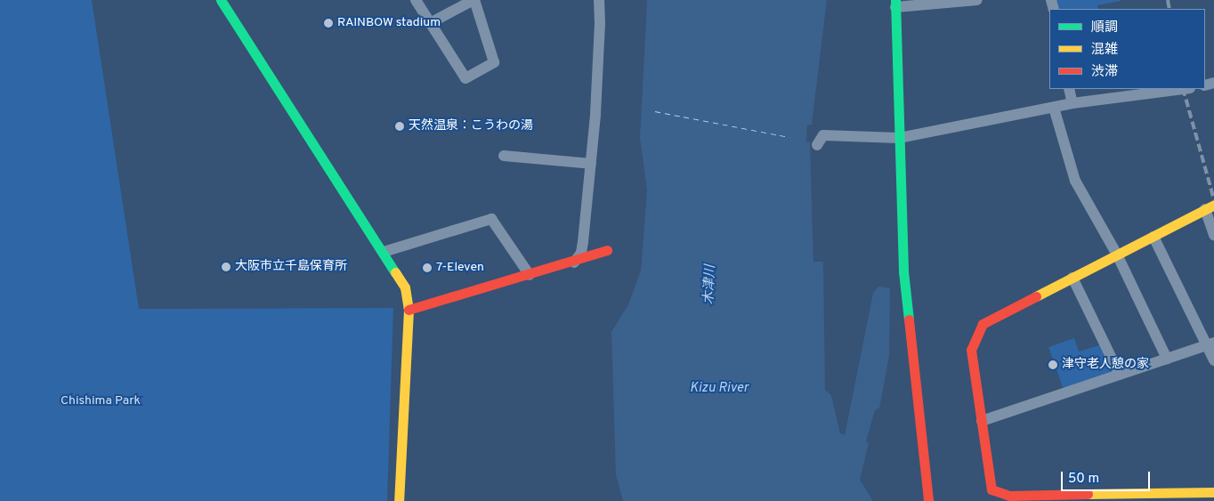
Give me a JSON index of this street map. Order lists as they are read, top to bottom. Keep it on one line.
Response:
{"water":["木津川","Kizu River"],"parks":["Chishima Park"],"places":["RAINBOW stadium","天然温泉：こうわの湯","大阪市立千島保育所","7-Eleven","津守老人憩の家"],"legend":["順調","混雑","渋滞"],"scale_bar":"50 m"}
